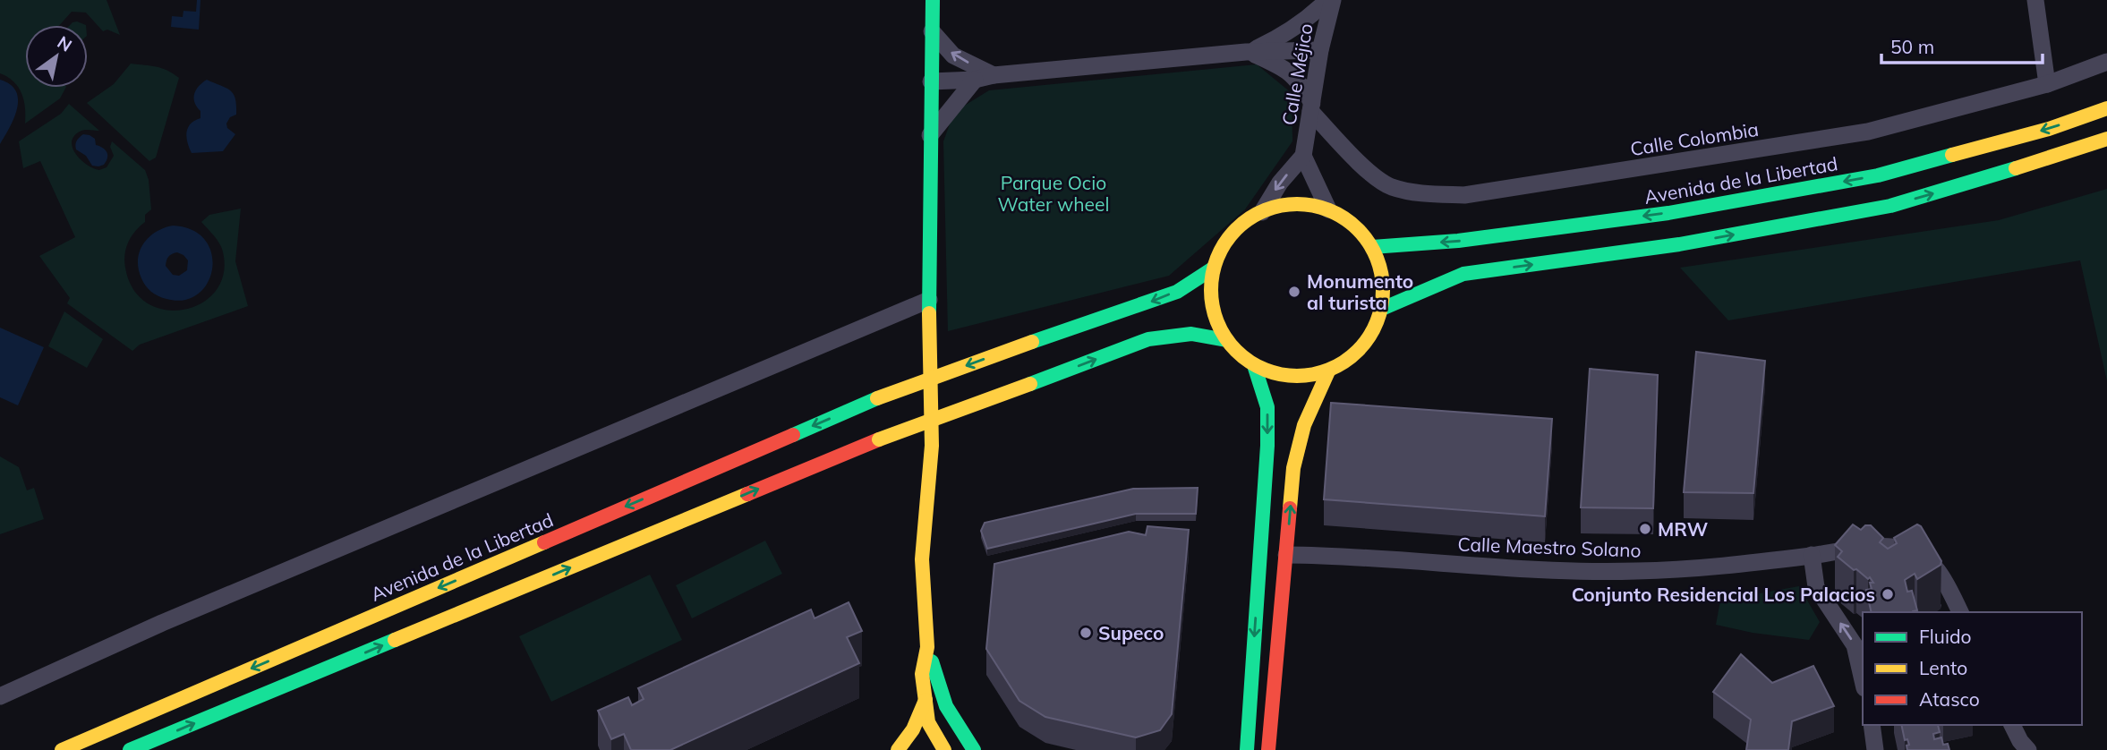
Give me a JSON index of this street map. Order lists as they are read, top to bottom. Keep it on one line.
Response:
{"streets":{"main road":["Avenida de la Libertad"],"street":["Calle Méjico","Calle Colombia","Calle Maestro Solano"]},"crossings":[["Calle Méjico","Calle Colombia"]],"parks":["Parque Ocio Water wheel"],"places":["Monumento al turista","MRW","Conjunto Residencial Los Palacios","Supeco"],"legend":["Fluido","Lento","Atasco"],"scale_bar":"50 m","north":"top right"}
